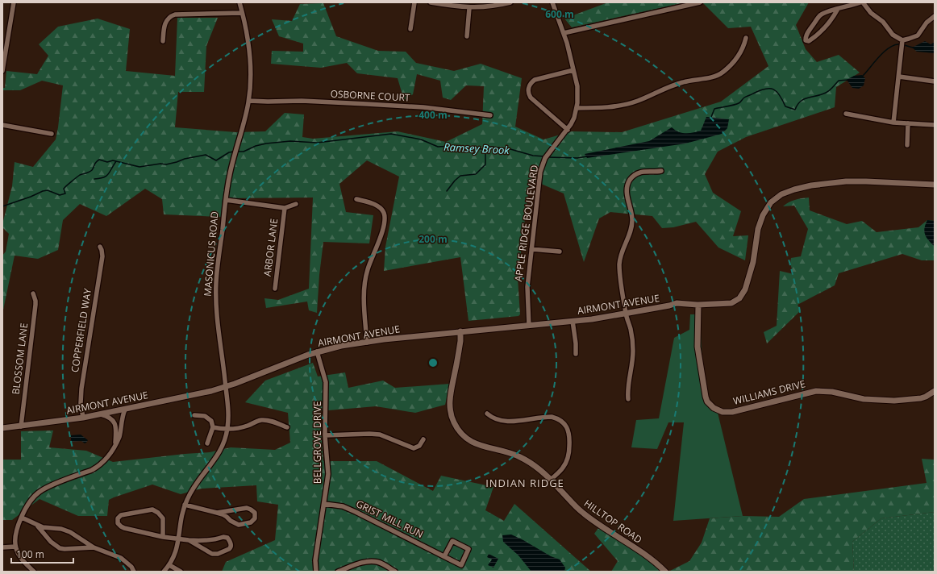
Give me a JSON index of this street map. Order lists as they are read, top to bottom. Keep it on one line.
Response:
{"streets":{"street":["OSBORNE COURT","APPLE RIDGE BOULEVARD","ARBOR LANE","MASONICUS ROAD","AIRMONT AVENUE","COPPERFIELD WAY","BLOSSOM LANE","WILLIAMS DRIVE","BELLGROVE DRIVE","GRIST MILL RUN","HILLTOP ROAD"]},"crossings":[["OSBORNE COURT","MASONICUS ROAD"],["APPLE RIDGE BOULEVARD","AIRMONT AVENUE"],["MASONICUS ROAD","AIRMONT AVENUE"],["AIRMONT AVENUE","COPPERFIELD WAY"],["AIRMONT AVENUE","BLOSSOM LANE"],["AIRMONT AVENUE","WILLIAMS DRIVE"],["AIRMONT AVENUE","BELLGROVE DRIVE"],["AIRMONT AVENUE","HILLTOP ROAD"],["BELLGROVE DRIVE","GRIST MILL RUN"]],"districts":["INDIAN RIDGE"],"water":["Ramsey Brook"],"scale_bar":"100 m","rings":["600 m","400 m","200 m"]}
